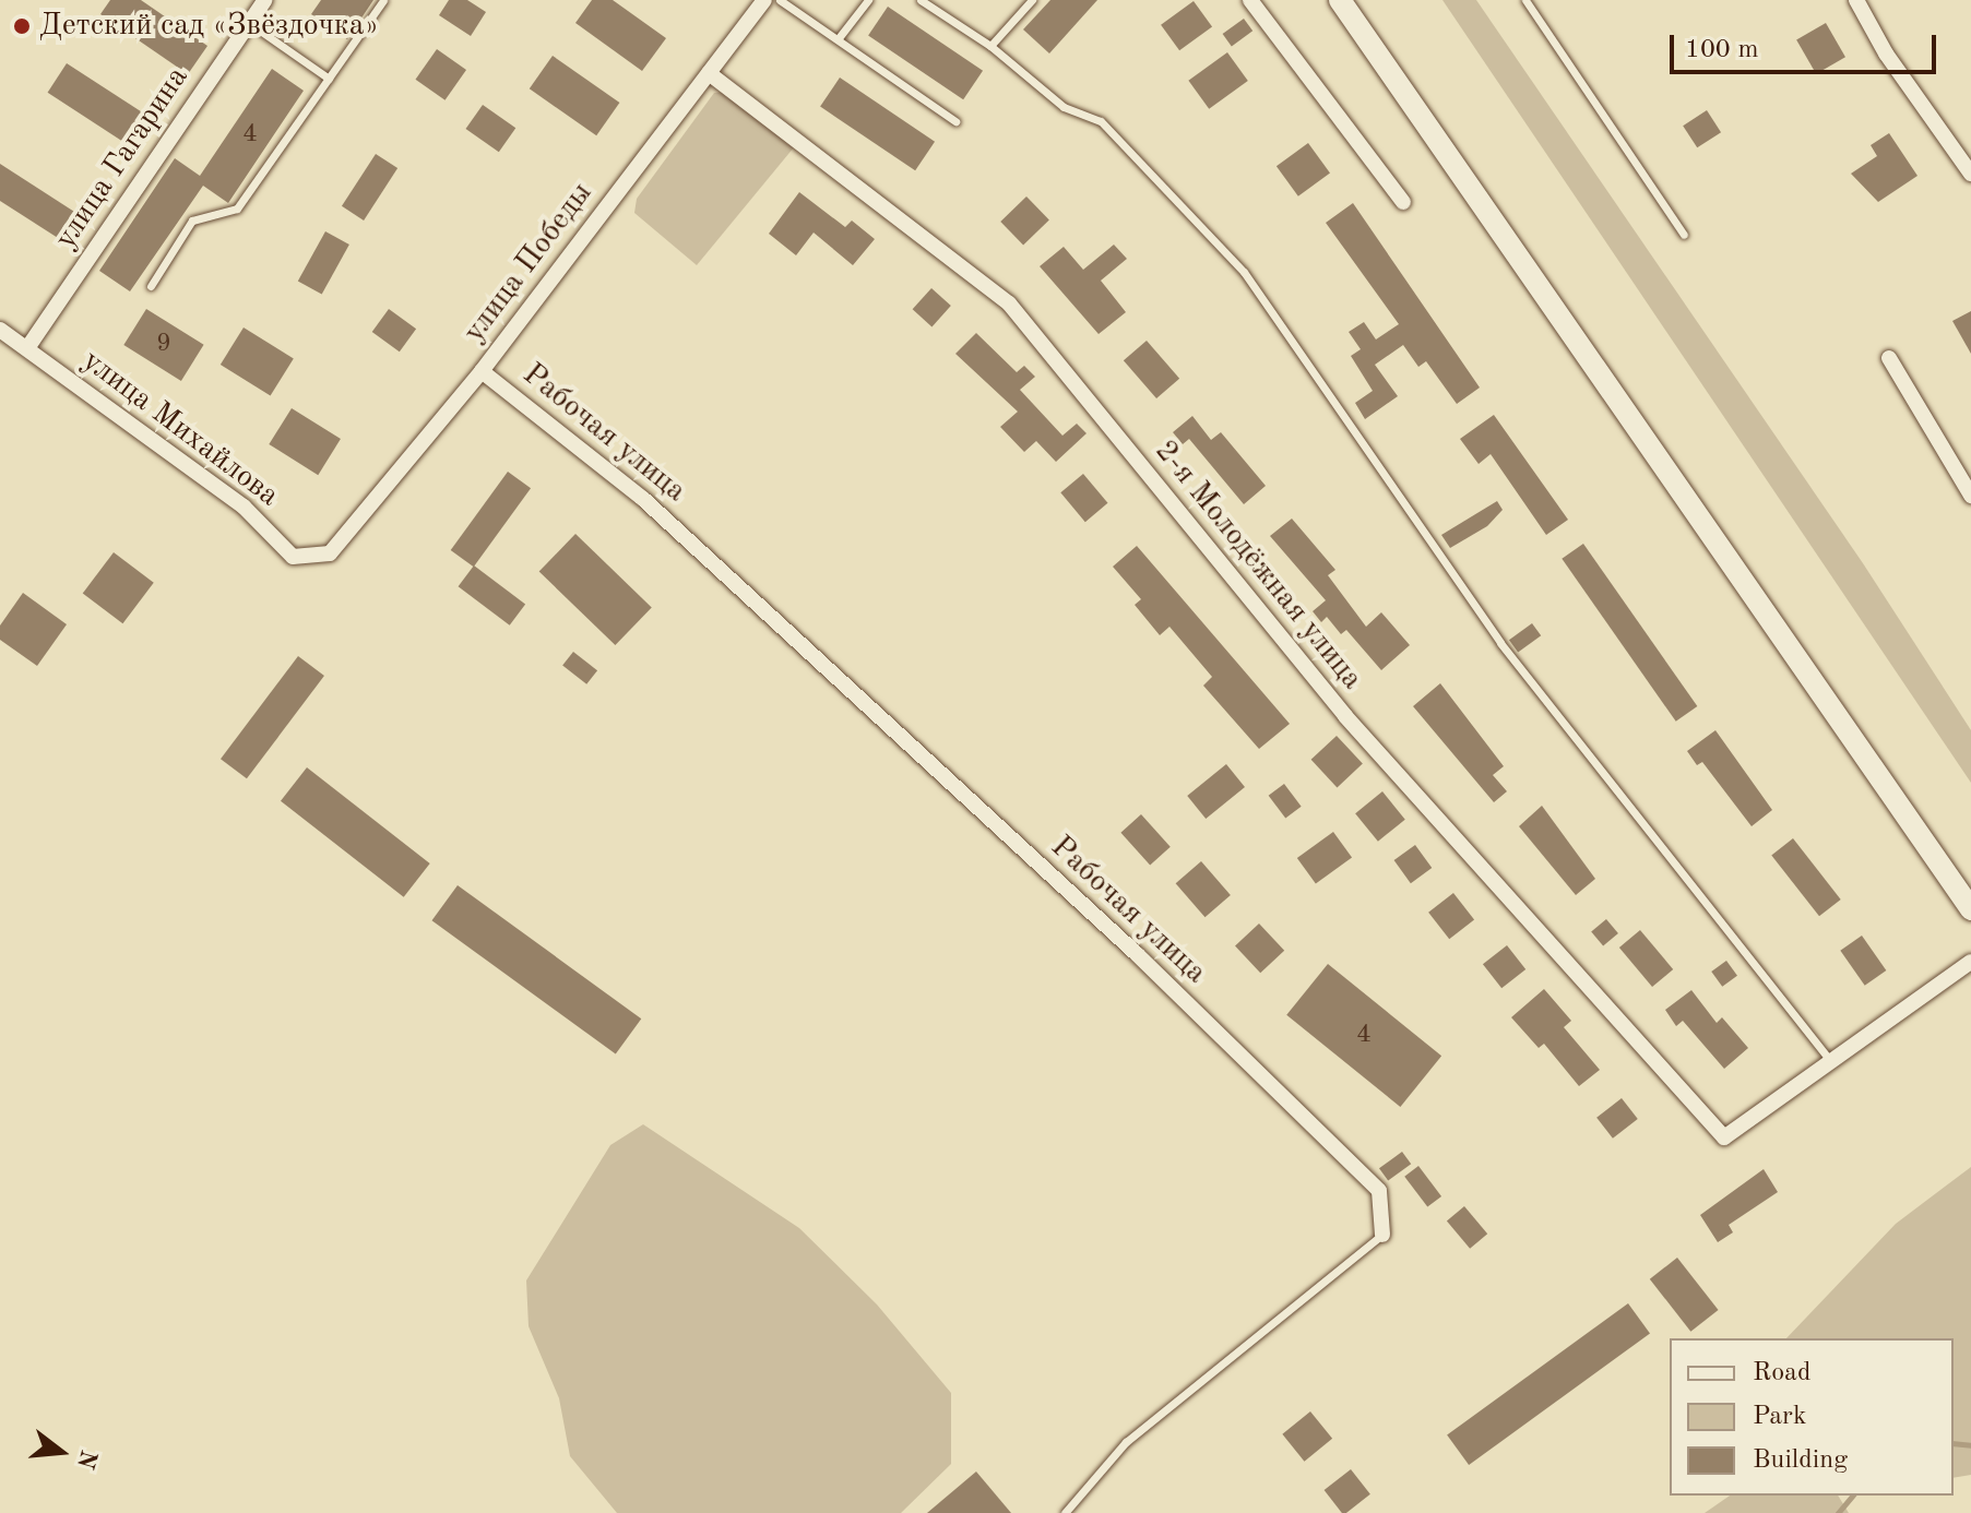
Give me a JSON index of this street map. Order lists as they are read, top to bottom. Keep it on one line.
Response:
{"streets":{"street":["улица Гагарина","улица Победы","улица Михайлова","Рабочая улица","2-я Молодёжная улица"]},"crossings":[["улица Гагарина","улица Михайлова"],["улица Победы","улица Михайлова"],["улица Победы","Рабочая улица"],["улица Победы","2-я Молодёжная улица"]],"places":["Детский сад «Звёздочка»"],"house_numbers":["4","9","4"],"legend":["Road","Park","Building"],"scale_bar":"100 m","north":"right"}
